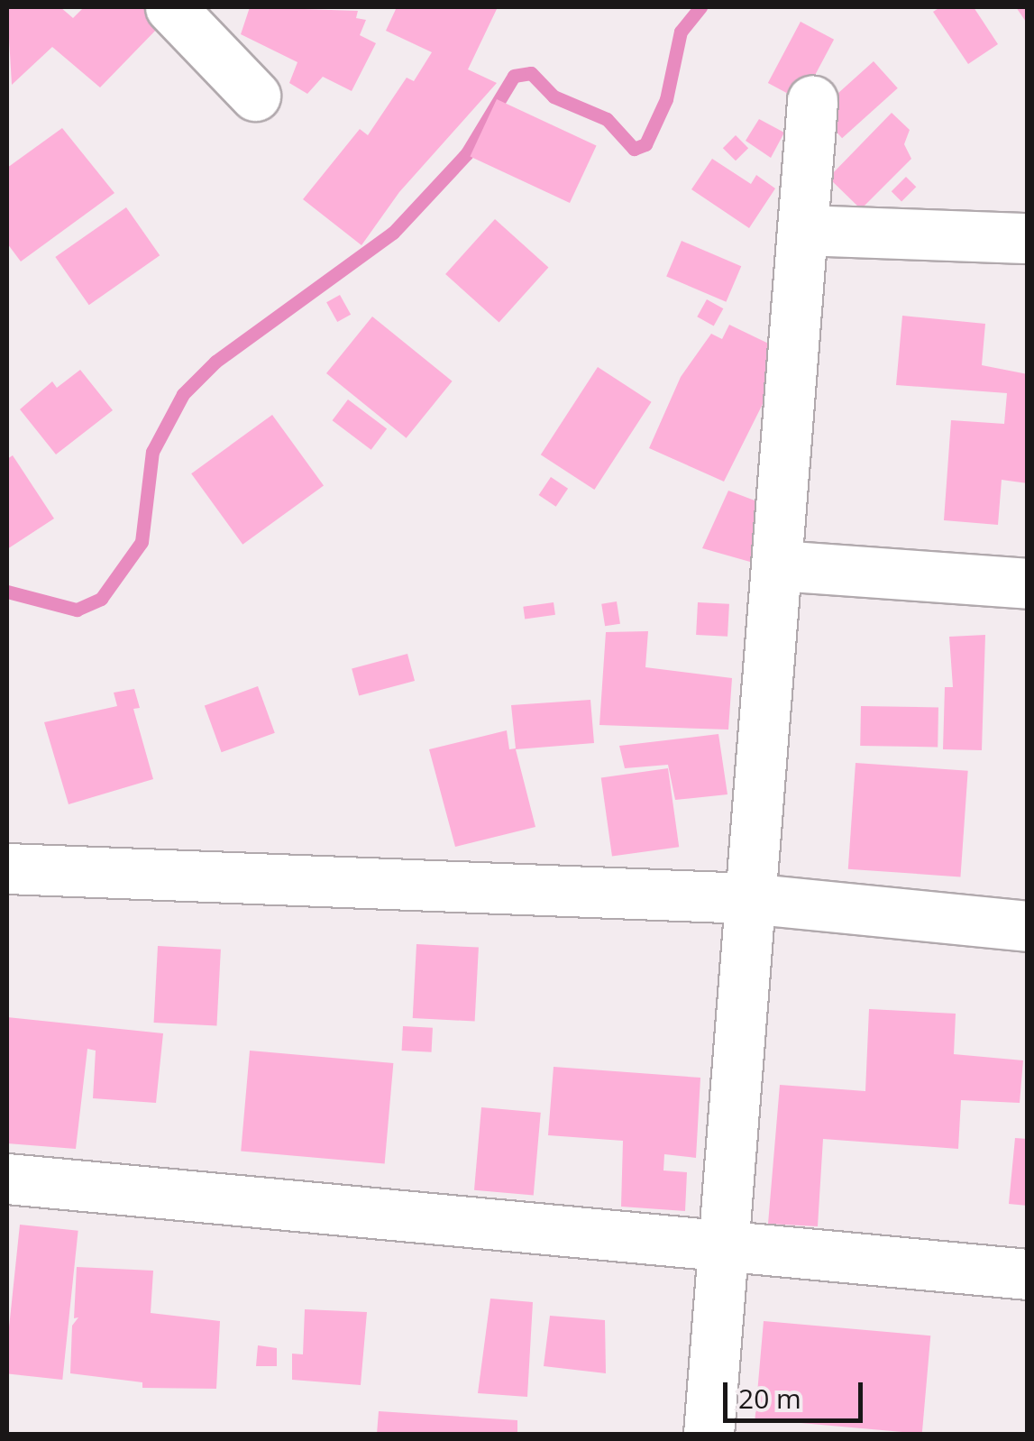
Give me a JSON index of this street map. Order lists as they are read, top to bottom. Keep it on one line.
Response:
{"scale_bar":"20 m"}
